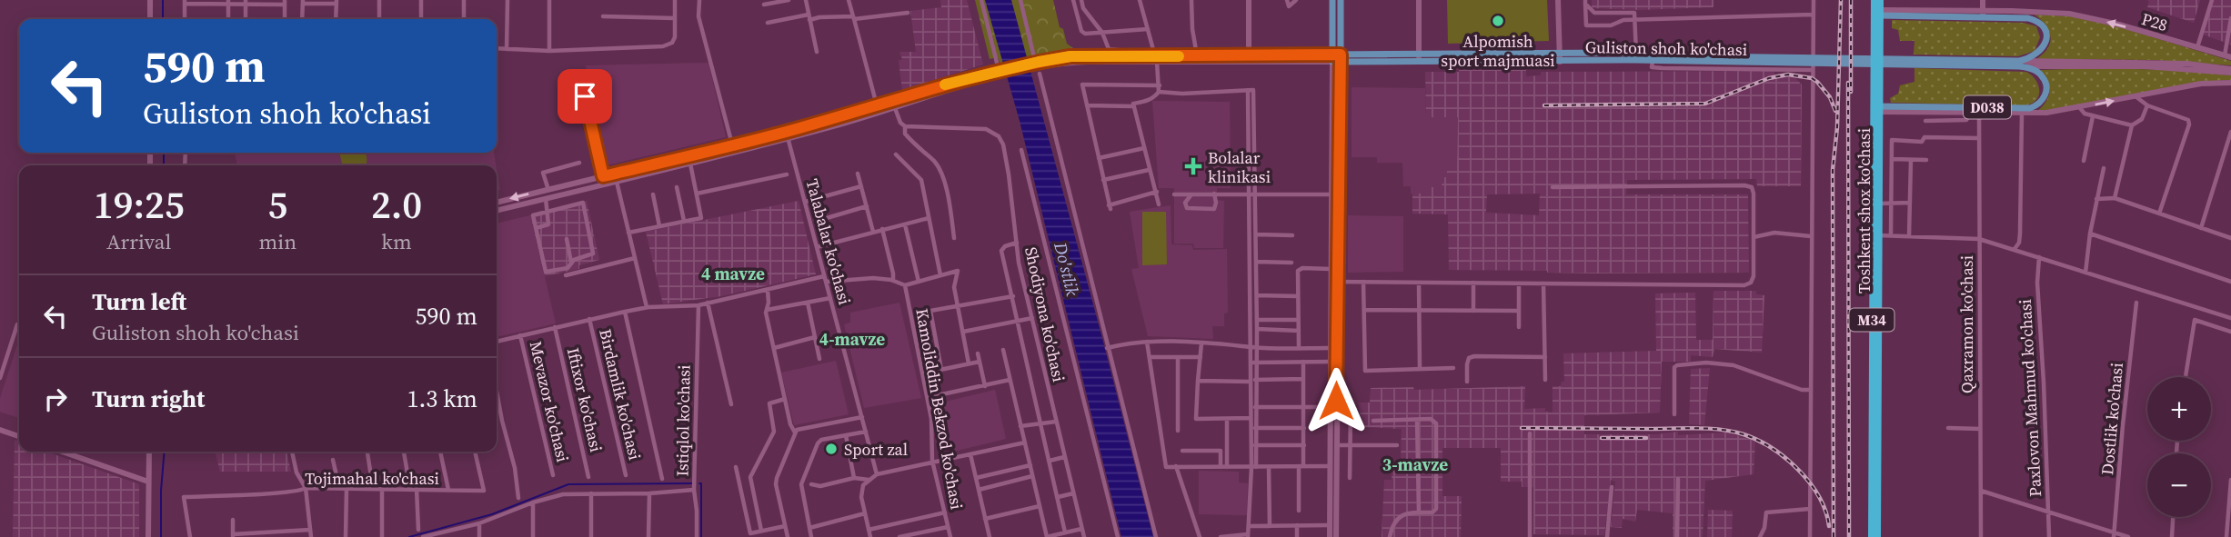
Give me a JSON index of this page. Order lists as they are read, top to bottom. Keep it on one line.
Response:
{"streets":{"highway":["Toshkent shox ko'chasi","M34"],"main road":["Р28","Guliston shoh ko'chasi","D038"],"street":["Talabalar ko'chasi","Shodiyona ko'chasi","Qaxramon ko'chasi","Birdamlik ko'chasi","Paxlovon Mahmud ko'chasi","Iftixor ko'chasi","Mevazor ko'chasi","Kamoliddin Bekzod ko'chasi","Dostlik ko'chasi","Istiqlol ko'chasi","Tojimahal ko'chasi"]},"crossings":[["Guliston shoh ko'chasi","D038"],["Guliston shoh ko'chasi","Talabalar ko'chasi"],["D038","Toshkent shox ko'chasi"],["D038","Qaxramon ko'chasi"]],"one_way":["Р28"],"districts":["4 mavze","4-mavze","3-mavze"],"water":["Do'stlik"],"places":{"other":["Alpomish sport majmuasi","Sport zal"],"health":["Bolalar klinikasi"]},"page":{"turn":["590 m","Guliston shoh ko'chasi"],"eta":["19:25","Arrival","5","min","2.0","km"],"list":[{"name":"Turn left","note":"Guliston shoh ko'chasi","value":"590 m"},{"name":"Turn right","value":"1.3 km"}],"map_buttons":["+","−"]}}
